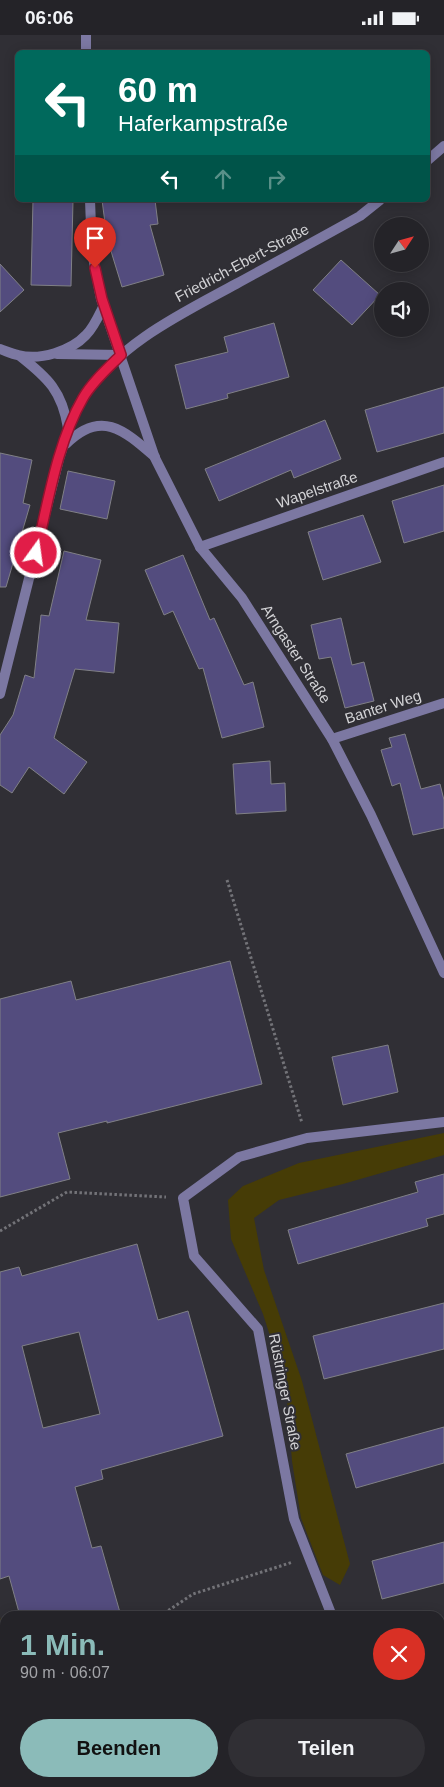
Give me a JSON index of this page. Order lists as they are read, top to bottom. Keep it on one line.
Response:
{"streets":{"street":["Friedrich-Ebert-Straße","Wapelstraße","Arngaster Straße","Banter Weg","Rüstringer Straße"]},"crossings":[["Friedrich-Ebert-Straße","Arngaster Straße"],["Wapelstraße","Arngaster Straße"],["Arngaster Straße","Banter Weg"]],"north":"top right","page":{"status":"06:06","turn":["60 m","Haferkampstraße"],"heading":["1 Min.","90 m · 06:07"],"buttons":["Beenden","Teilen"]}}
